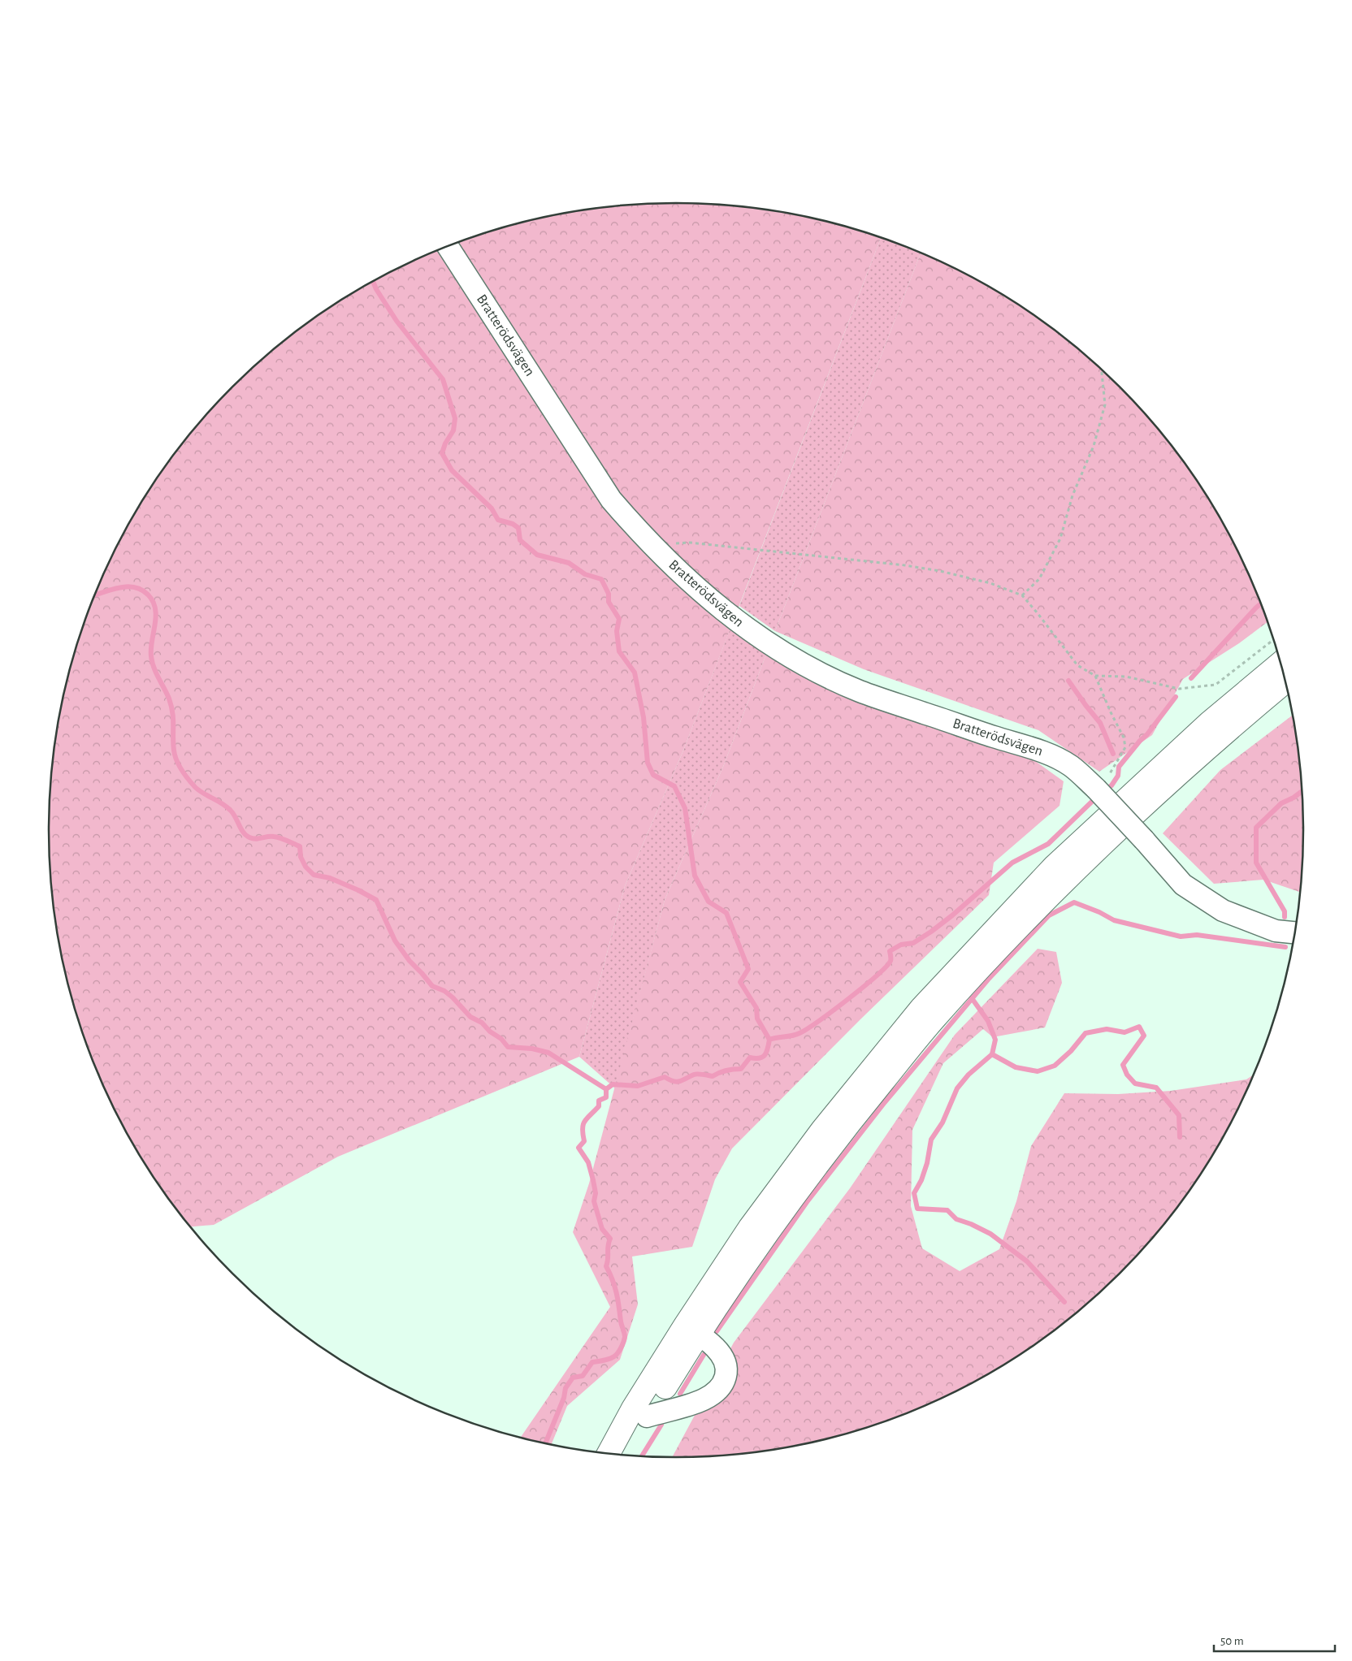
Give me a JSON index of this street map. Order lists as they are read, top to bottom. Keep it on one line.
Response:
{"streets":{"street":["Bratterödsvägen"]},"scale_bar":"50 m"}
